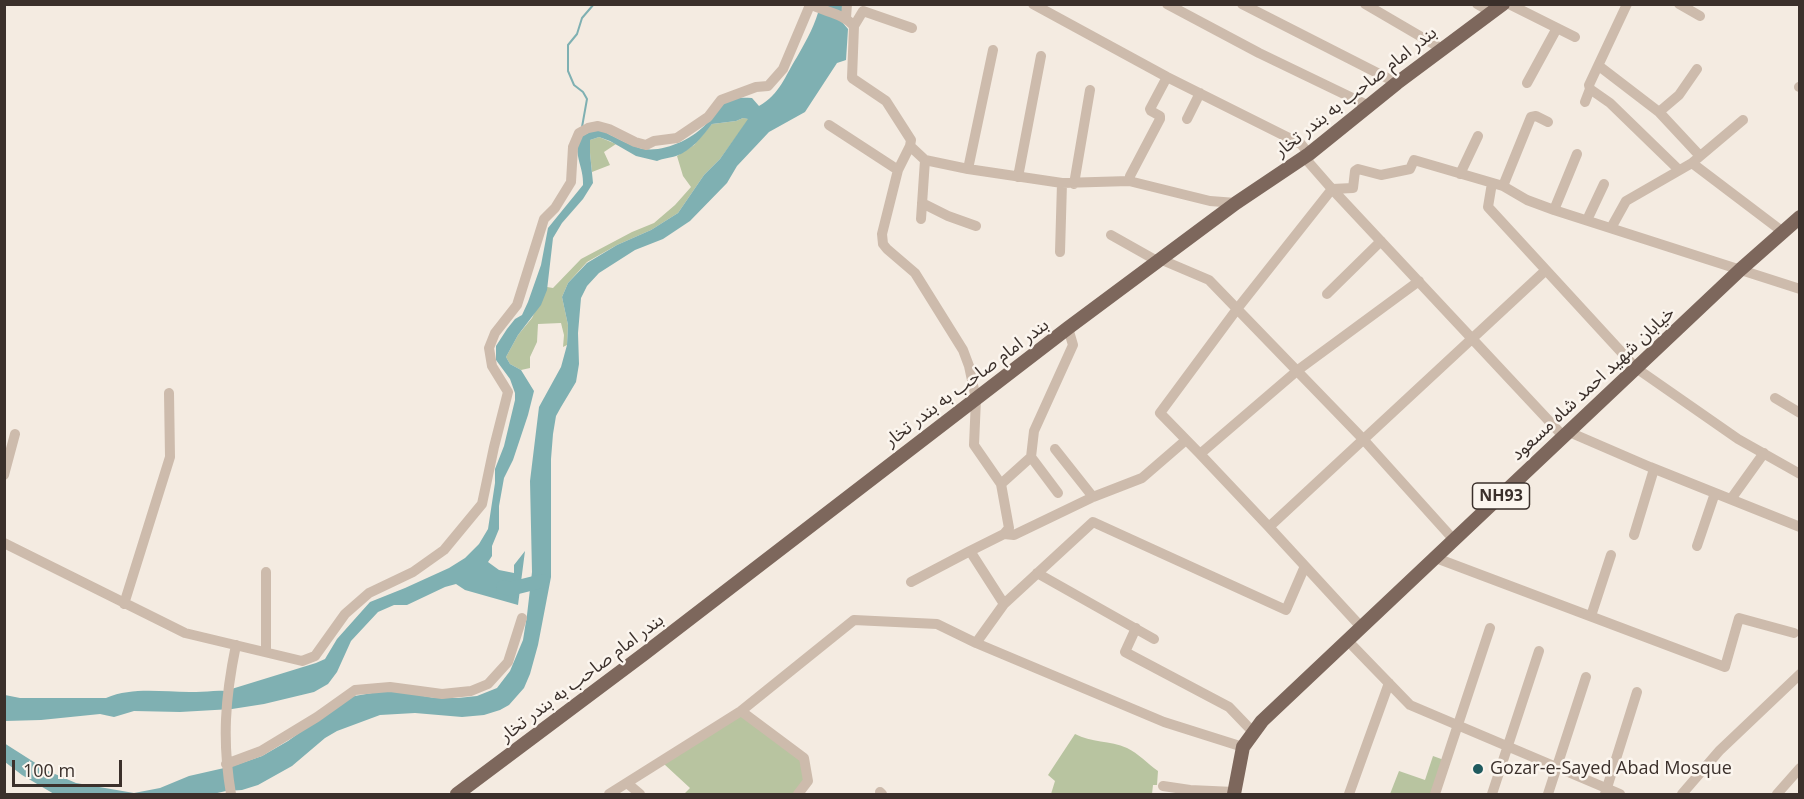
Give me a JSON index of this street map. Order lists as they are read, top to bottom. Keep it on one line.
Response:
{"streets":{"main road":["بندر امام صاحب به بندر تخار","خیابان شهید احمد شاه مسعود","NH93"]},"places":["Gozar-e-Sayed Abad Mosque"],"scale_bar":"100 m"}
